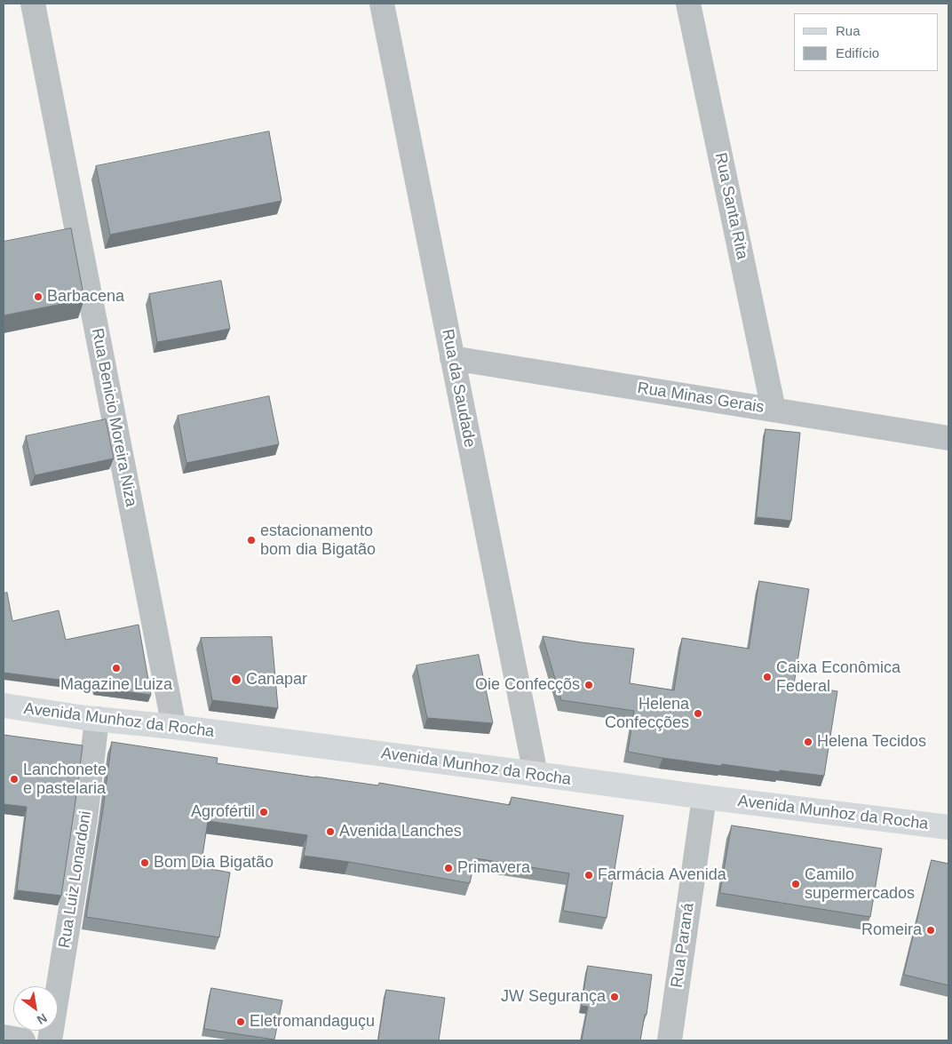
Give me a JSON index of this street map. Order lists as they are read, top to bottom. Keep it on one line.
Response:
{"streets":{"main road":["Avenida Munhoz da Rocha"],"street":["Rua Santa Rita","Rua da Saudade","Rua Minas Gerais","Rua Benicio Moreira Niza","Rua Luiz Lonardoni","Rua Paraná"]},"crossings":[["Rua Santa Rita","Rua Minas Gerais"],["Rua da Saudade","Rua Minas Gerais"],["Rua da Saudade","Avenida Munhoz da Rocha"],["Rua Benicio Moreira Niza","Avenida Munhoz da Rocha"],["Avenida Munhoz da Rocha","Rua Luiz Lonardoni"],["Avenida Munhoz da Rocha","Rua Paraná"]],"places":["Barbacena","estacionamento bom dia Bigatão","Magazine Luiza","Caixa Econômica Federal","Canapar","Oie Confecçõs","Helena Confecções","Helena Tecidos","Lanchonete e pastelaria","Agrofértil","Avenida Lanches","Bom Dia Bigatão","Primavera","Farmácia Avenida","Camilo supermercados","Romeira","JW Segurança","Eletromandaguçu"],"legend":["Rua","Edifício"],"north":"bottom right"}
